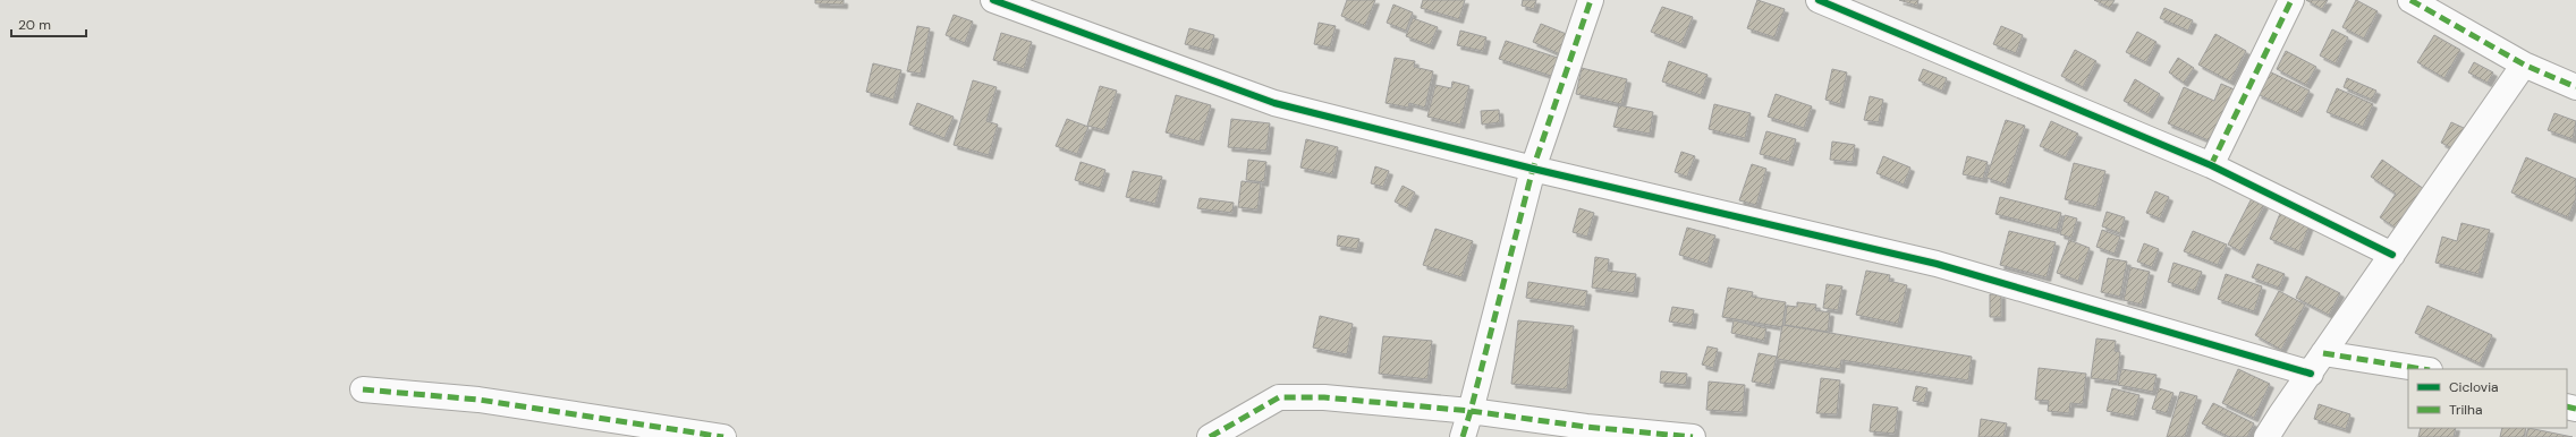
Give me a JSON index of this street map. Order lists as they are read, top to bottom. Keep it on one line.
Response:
{"legend":["Ciclovia","Trilha"],"scale_bar":"20 m"}
